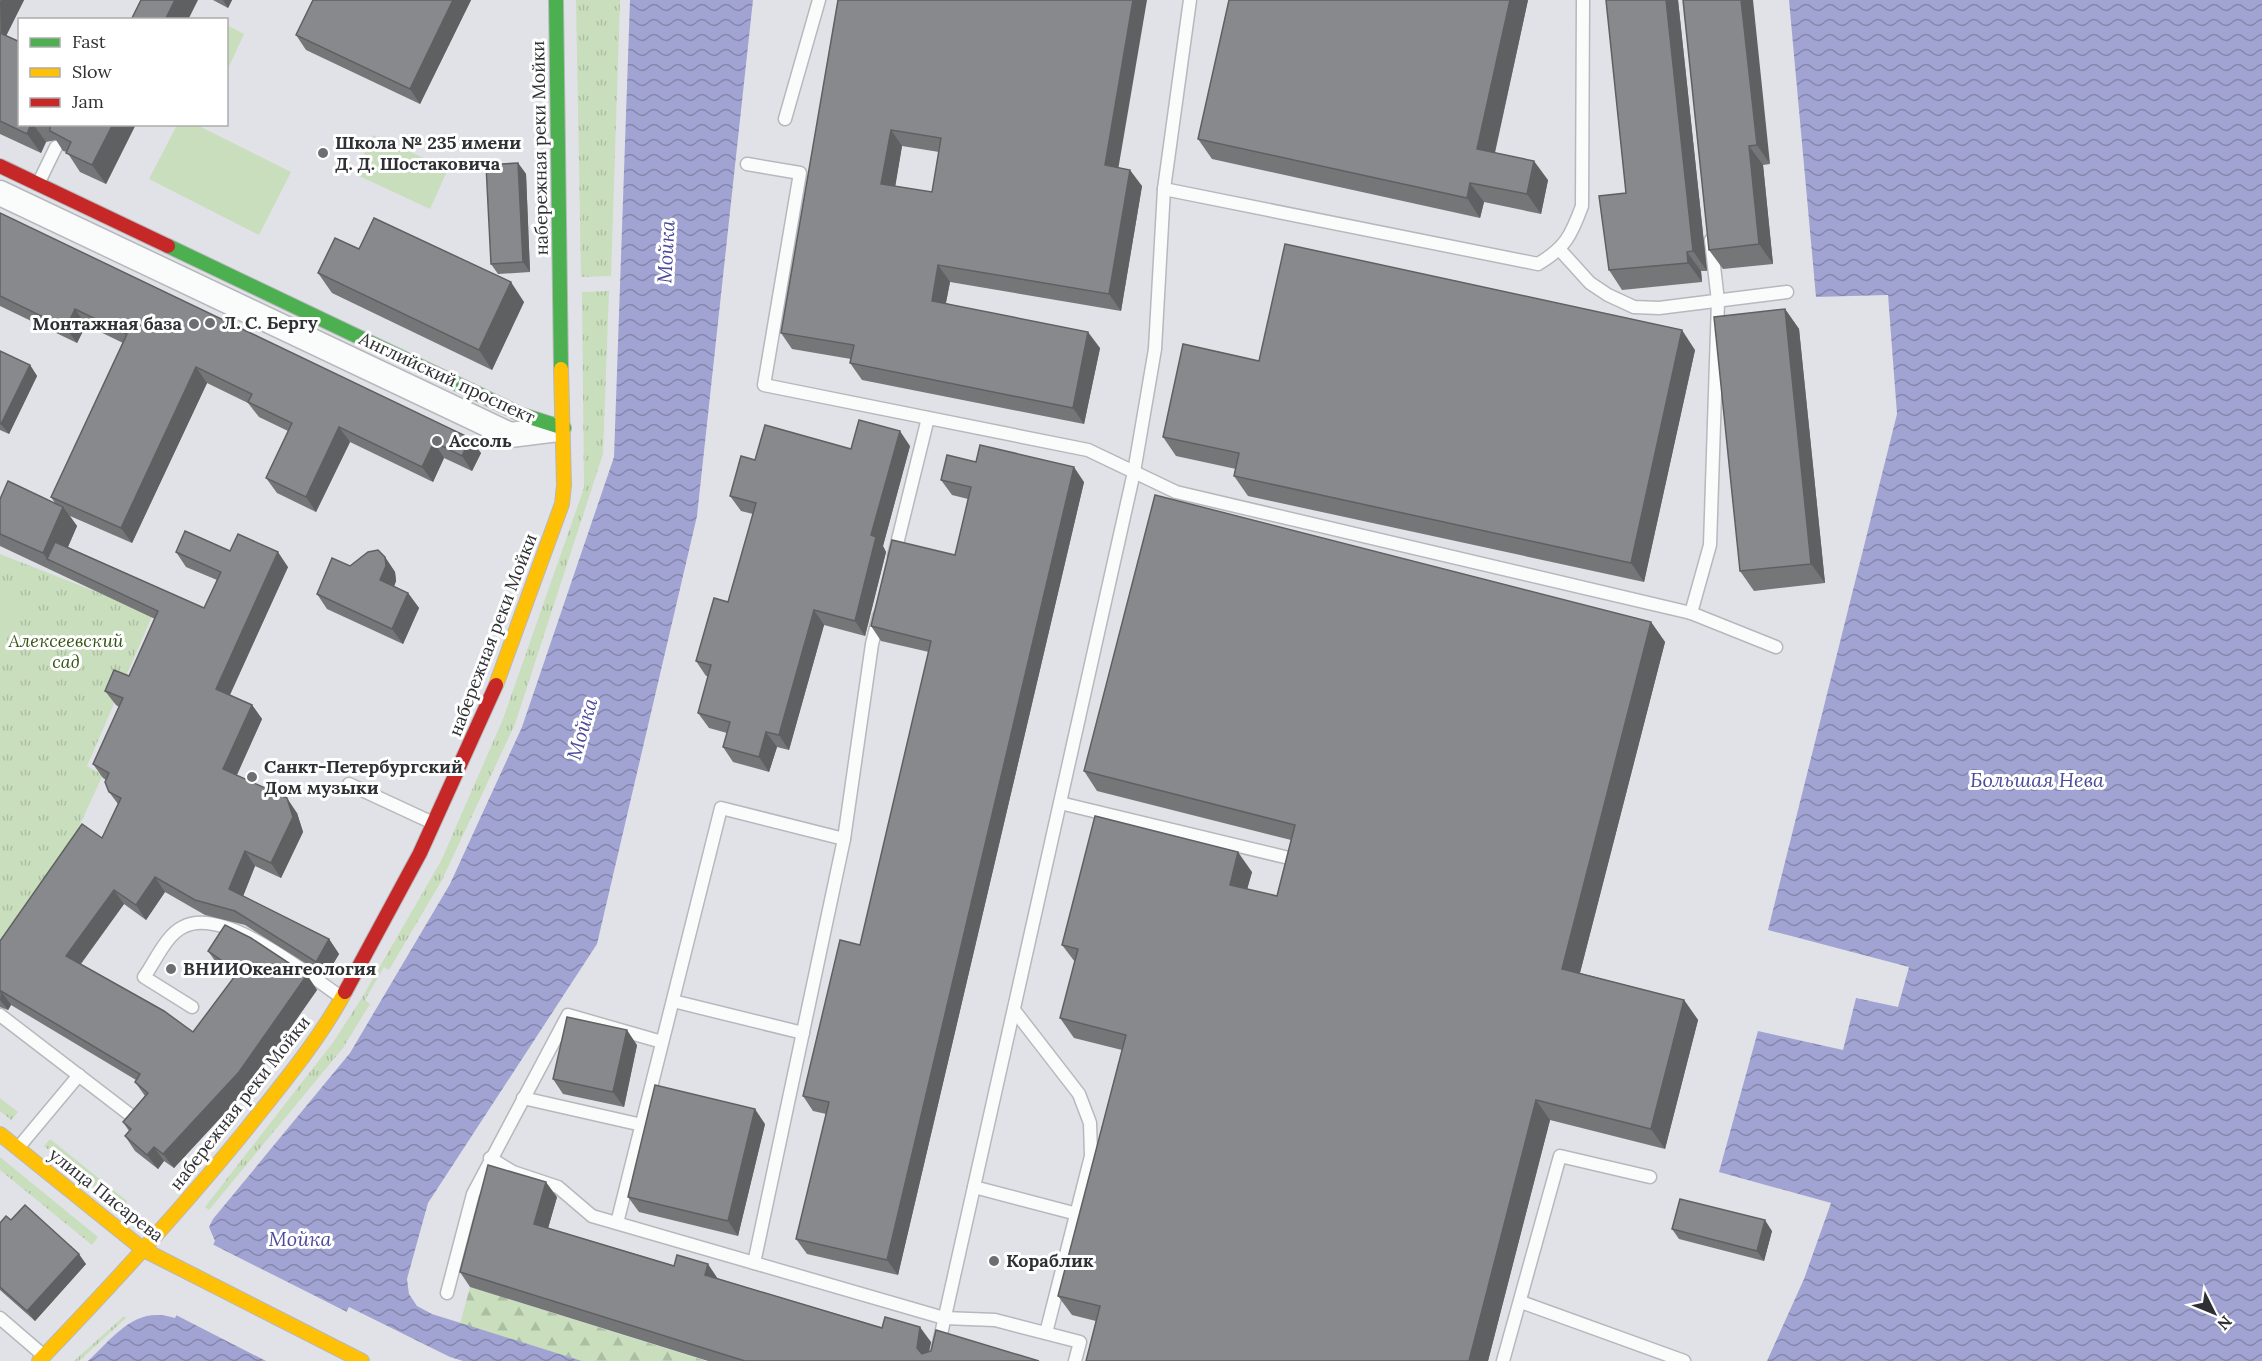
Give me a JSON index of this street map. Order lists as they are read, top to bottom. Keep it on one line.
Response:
{"streets":{"main road":["набережная реки Мойки","Английский проспект","улица Писарева"]},"crossings":[["набережная реки Мойки","Английский проспект"],["набережная реки Мойки","улица Писарева"]],"water":["Мойка","Большая Нева"],"parks":["Алексеевский сад"],"places":["Школа № 235 имени Д. Д. Шостаковича","Л. С. Бергу","Монтажная база","Ассоль","Санкт-Петербургский Дом музыки","ВНИИОкеангеология","Кораблик"],"legend":["Fast","Slow","Jam"],"north":"bottom right"}
